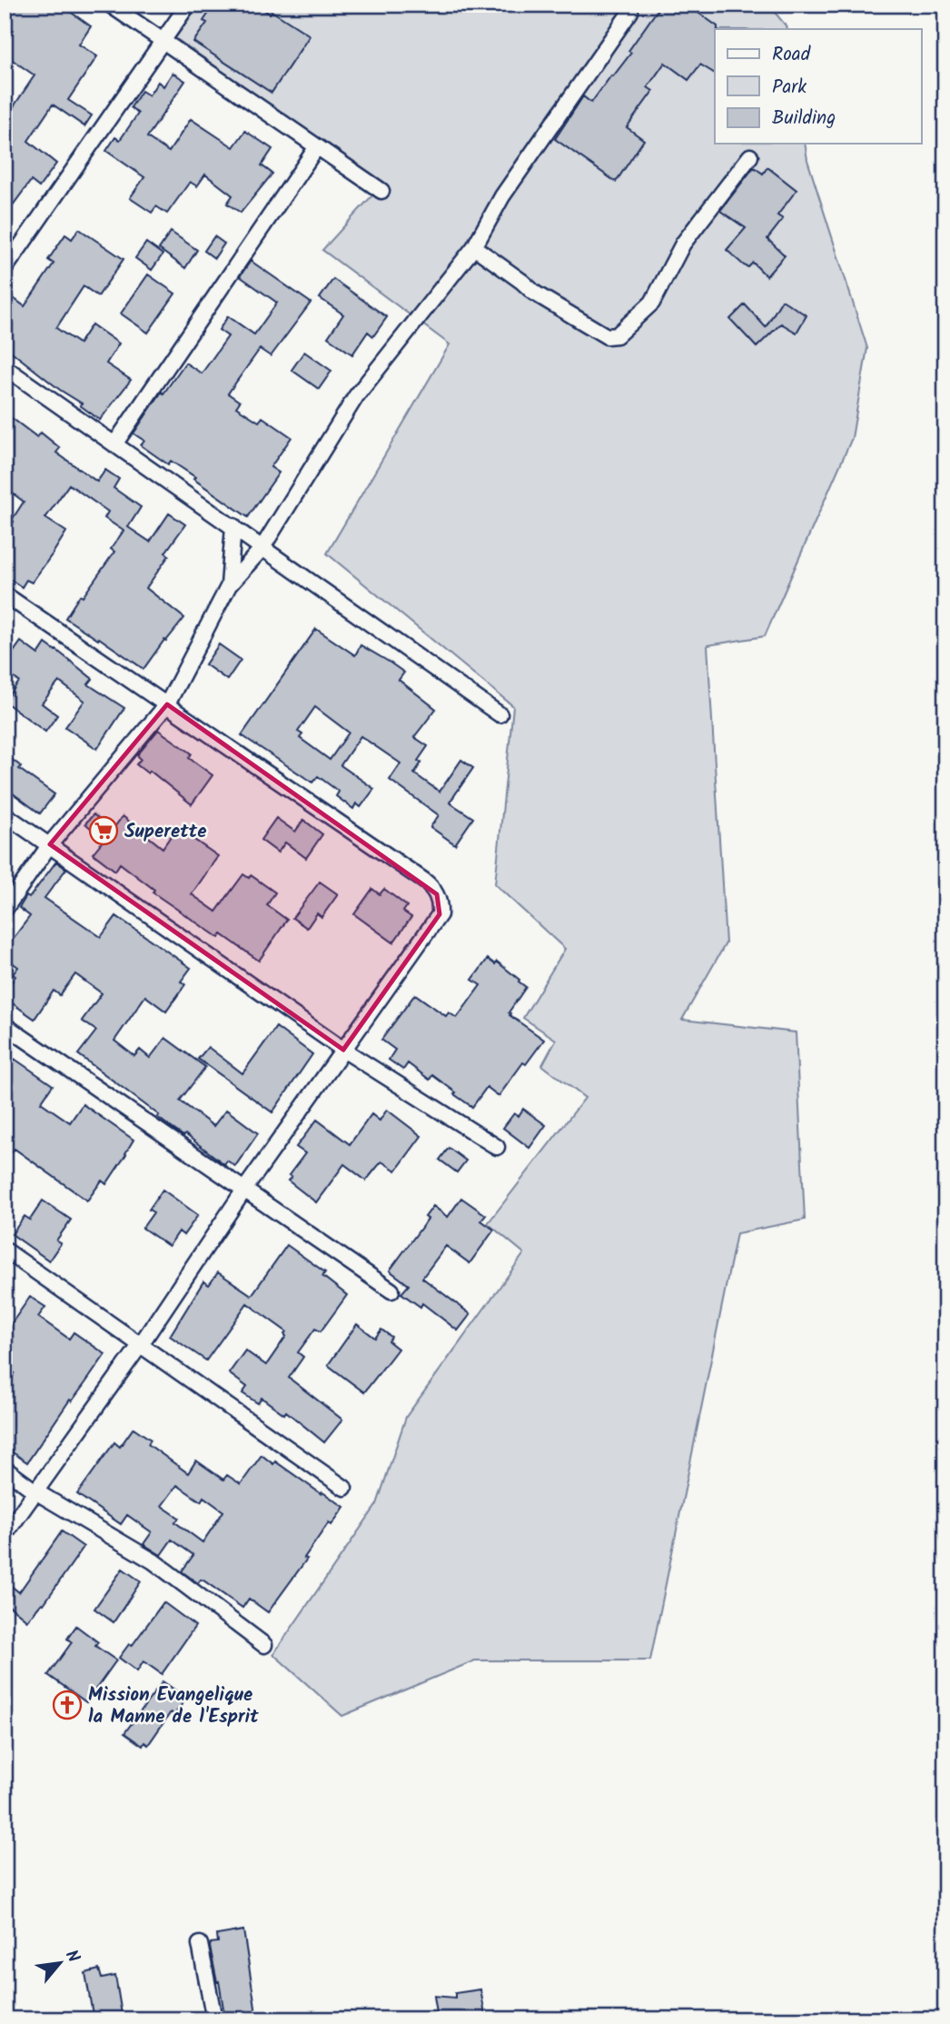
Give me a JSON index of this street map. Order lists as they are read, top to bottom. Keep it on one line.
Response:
{"places":{"supermarket":["Superette"],"church":["Mission Evangelique la Manne de l'Esprit"]},"legend":["Road","Park","Building"],"north":"top right"}
